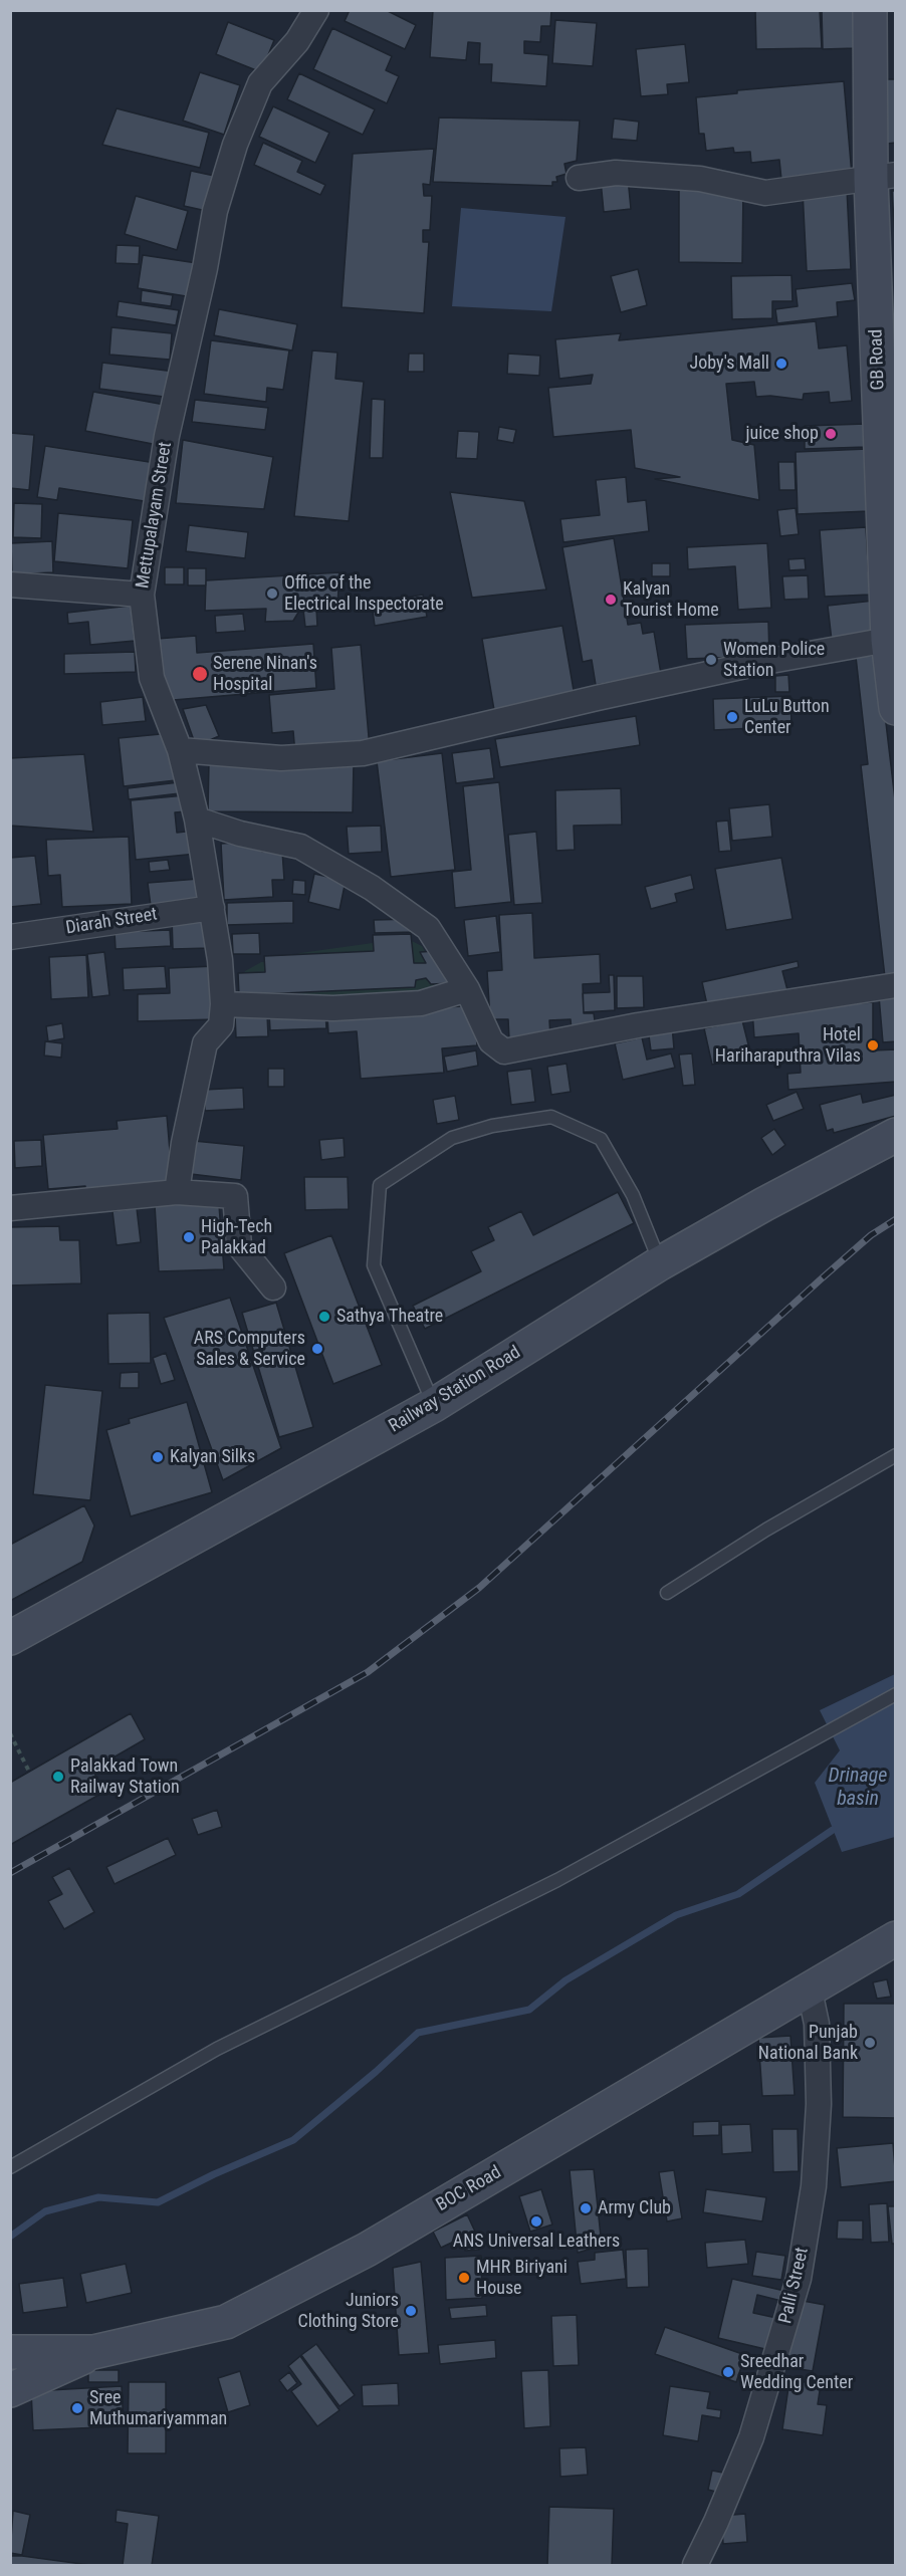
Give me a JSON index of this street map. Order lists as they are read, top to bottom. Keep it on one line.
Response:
{"streets":{"street":["GB Road","Mettupalayam Street","Diarah Street","Railway Station Road","BOC Road","Palli Street"]},"crossings":[["Mettupalayam Street","Diarah Street"],["BOC Road","Palli Street"]],"water":["Drinage basin"],"places":["Joby's Mall","juice shop","Office of the Electrical Inspectorate","Kalyan Tourist Home","Women Police Station","Serene Ninan's Hospital","LuLu Button Center","Hotel Hariharaputhra Vilas","High-Tech Palakkad","Sathya Theatre","ARS Computers Sales & Service","Kalyan Silks","Palakkad Town Railway Station","Punjab National Bank","Army Club","ANS Universal Leathers","MHR Biriyani House","Juniors Clothing Store","Sreedhar Wedding Center","Sree Muthumariyamman"]}
